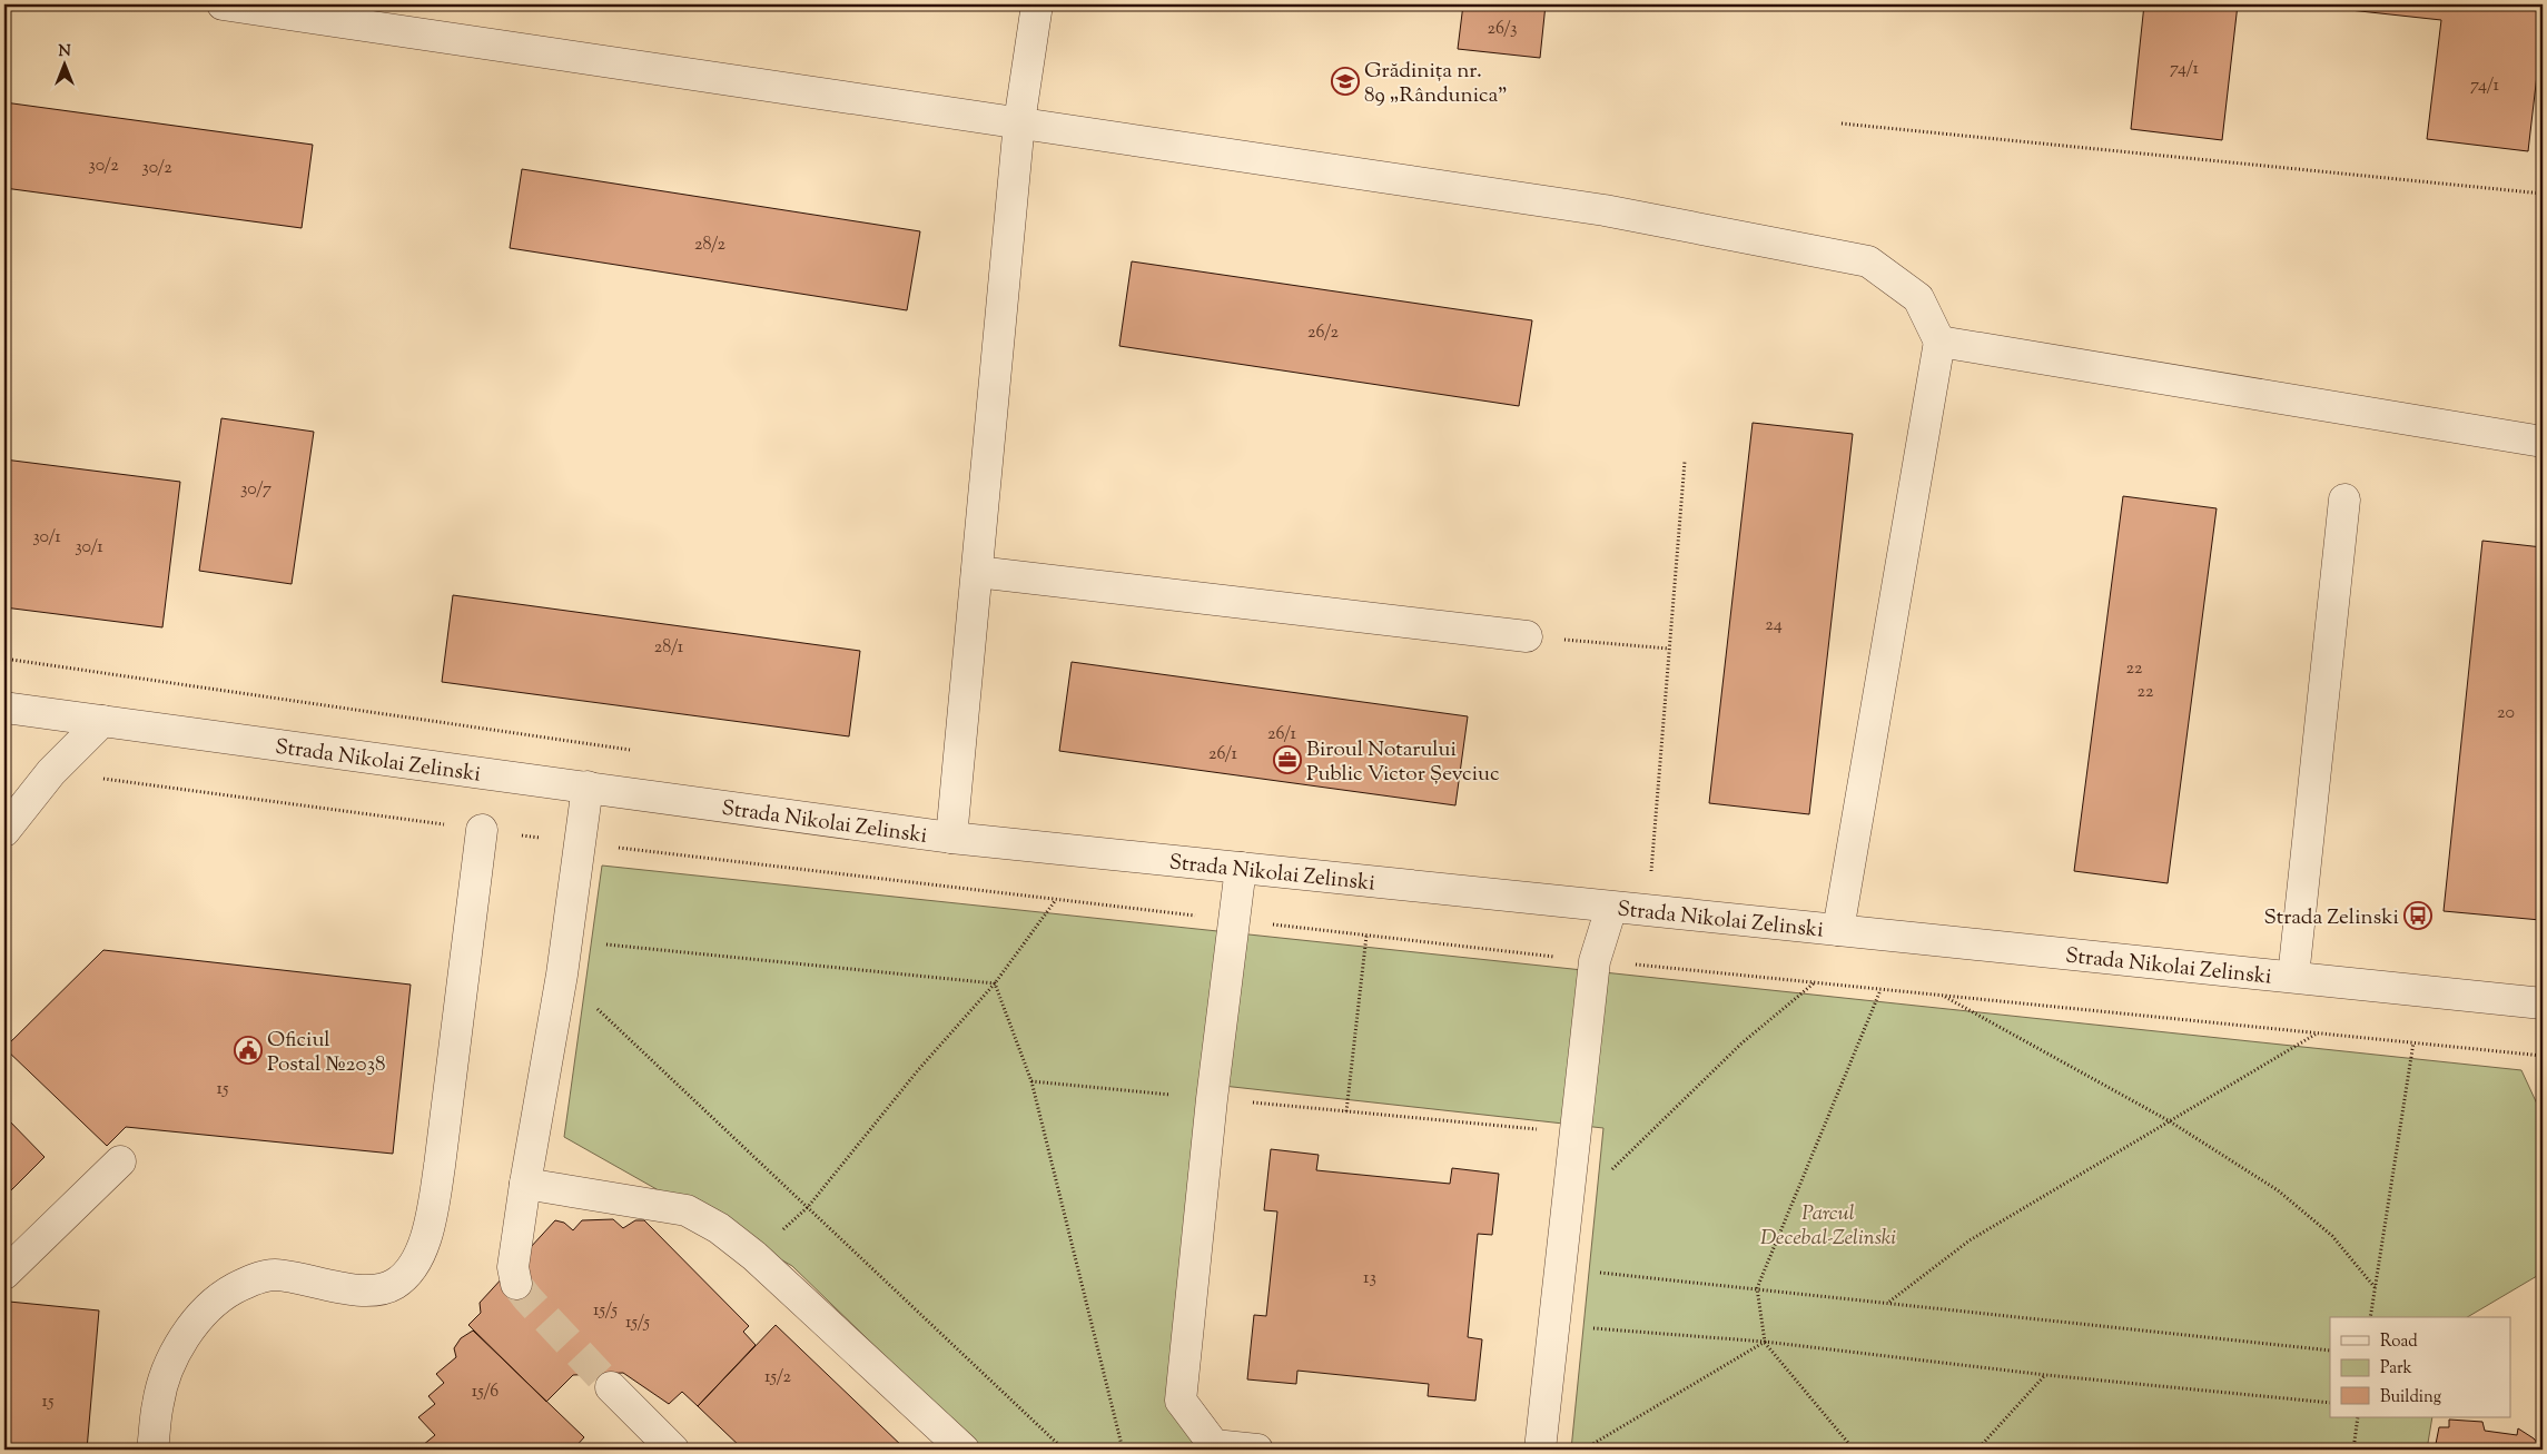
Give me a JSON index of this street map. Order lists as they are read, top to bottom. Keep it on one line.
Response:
{"streets":{"street":["Strada Nikolai Zelinski"]},"parks":["Parcul Decebal-Zelinski"],"places":{"school or university":["Grădinița nr. 89 „Rândunica”"],"office":["Biroul Notarului Public Victor Șevciuc"],"bus stop":["Strada Zelinski"],"public building":["Oficiul Postal №2038"]},"house_numbers":["26/3","74/1","74/1","30/2","30/2","28/2","26/2","30/7","30/1","30/1","24","28/1","22","22","20","26/1","26/1","15","13","15/5","15/5","15/2","15/6","15"],"legend":["Road","Park","Building"],"north":"top"}
